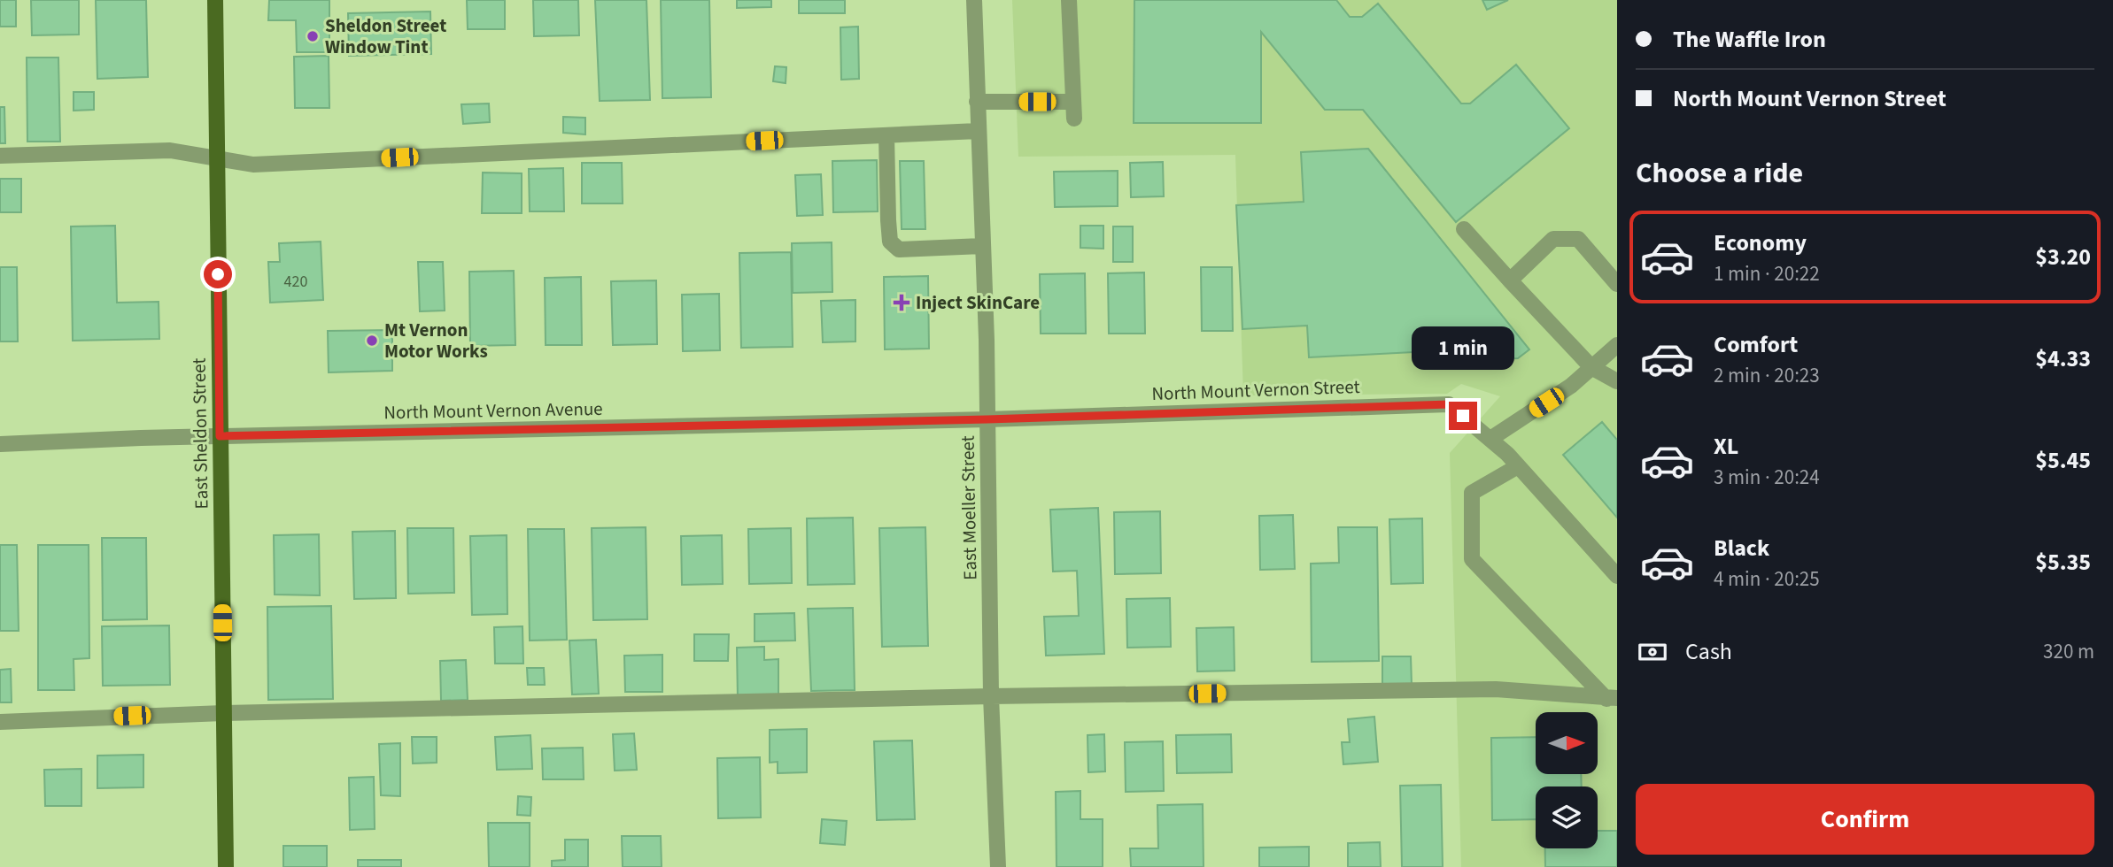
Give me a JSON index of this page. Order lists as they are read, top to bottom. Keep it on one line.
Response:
{"streets":{"main road":["East Sheldon Street"],"street":["North Mount Vernon Street","North Mount Vernon Avenue","East Moeller Street"]},"crossings":[["North Mount Vernon Street","North Mount Vernon Avenue"],["North Mount Vernon Street","East Moeller Street"],["North Mount Vernon Avenue","East Sheldon Street"],["North Mount Vernon Avenue","East Moeller Street"]],"places":{"other":["Sheldon Street Window Tint","Mt Vernon Motor Works"],"health":["Inject SkinCare"]},"house_numbers":["420"],"north":"right","page":{"banner":["The Waffle Iron","North Mount Vernon Street"],"heading":"Choose a ride","list":[{"name":"Economy","note":"1 min · 20:22","value":"$3.20"},{"name":"Comfort","note":"2 min · 20:23","value":"$4.33"},{"name":"XL","note":"3 min · 20:24","value":"$5.45"},{"name":"Black","note":"4 min · 20:25","value":"$5.35"}],"bubble":"1 min","pay":["Cash","320 m"],"buttons":"Confirm"}}
